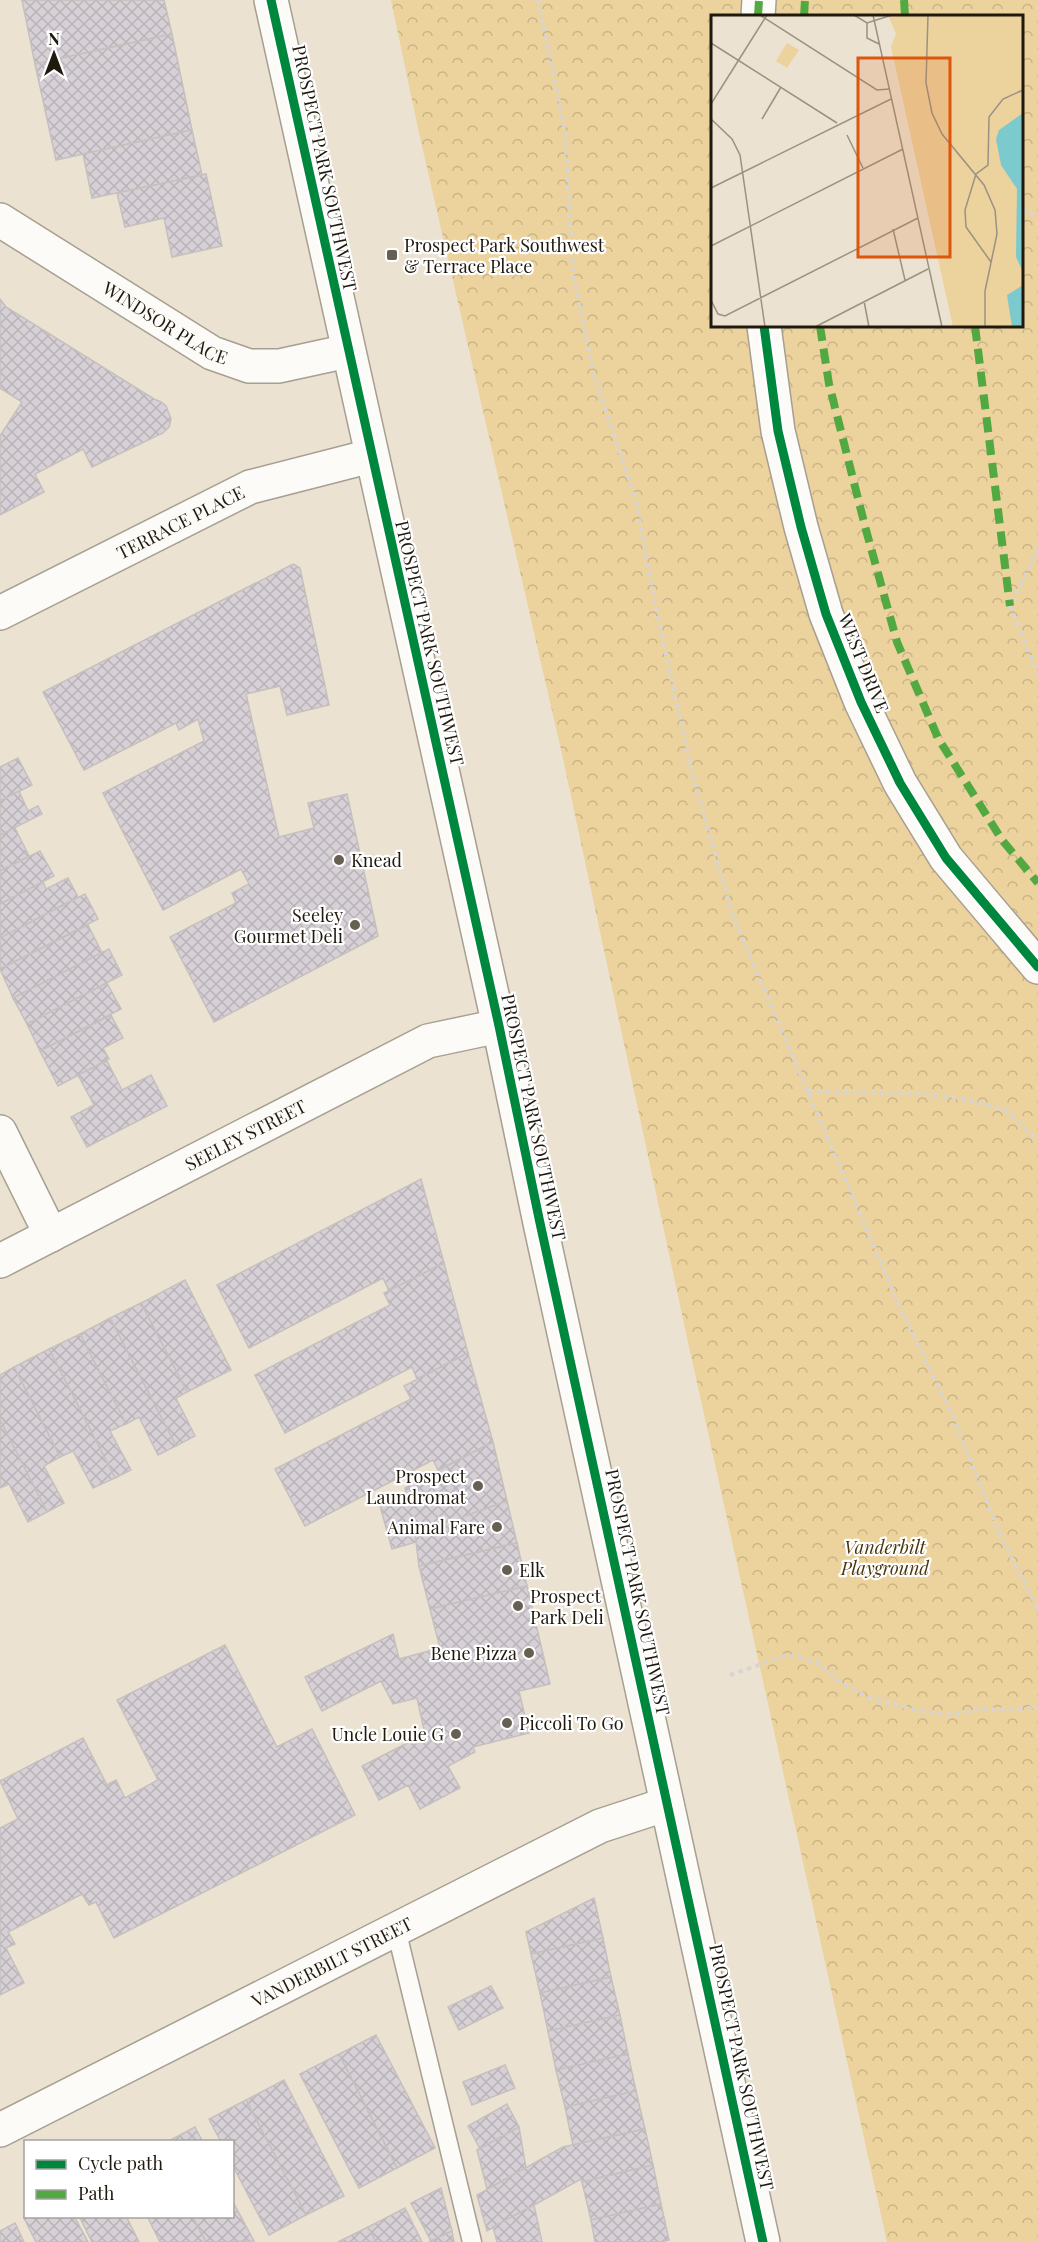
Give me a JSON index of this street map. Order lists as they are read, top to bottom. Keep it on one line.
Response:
{"streets":{"street":["PROSPECT PARK SOUTHWEST","WINDSOR PLACE","TERRACE PLACE","WEST DRIVE","SEELEY STREET","VANDERBILT STREET"]},"crossings":[["PROSPECT PARK SOUTHWEST","WINDSOR PLACE"],["PROSPECT PARK SOUTHWEST","TERRACE PLACE"],["PROSPECT PARK SOUTHWEST","SEELEY STREET"],["PROSPECT PARK SOUTHWEST","VANDERBILT STREET"]],"parks":["Vanderbilt Playground"],"places":{"transit":["Prospect Park Southwest & Terrace Place"],"other":["Knead","Seeley Gourmet Deli","Prospect Laundromat","Animal Fare","Elk","Prospect Park Deli","Bene Pizza","Piccoli To Go","Uncle Louie G"]},"legend":["Cycle path","Path"],"north":"top"}
